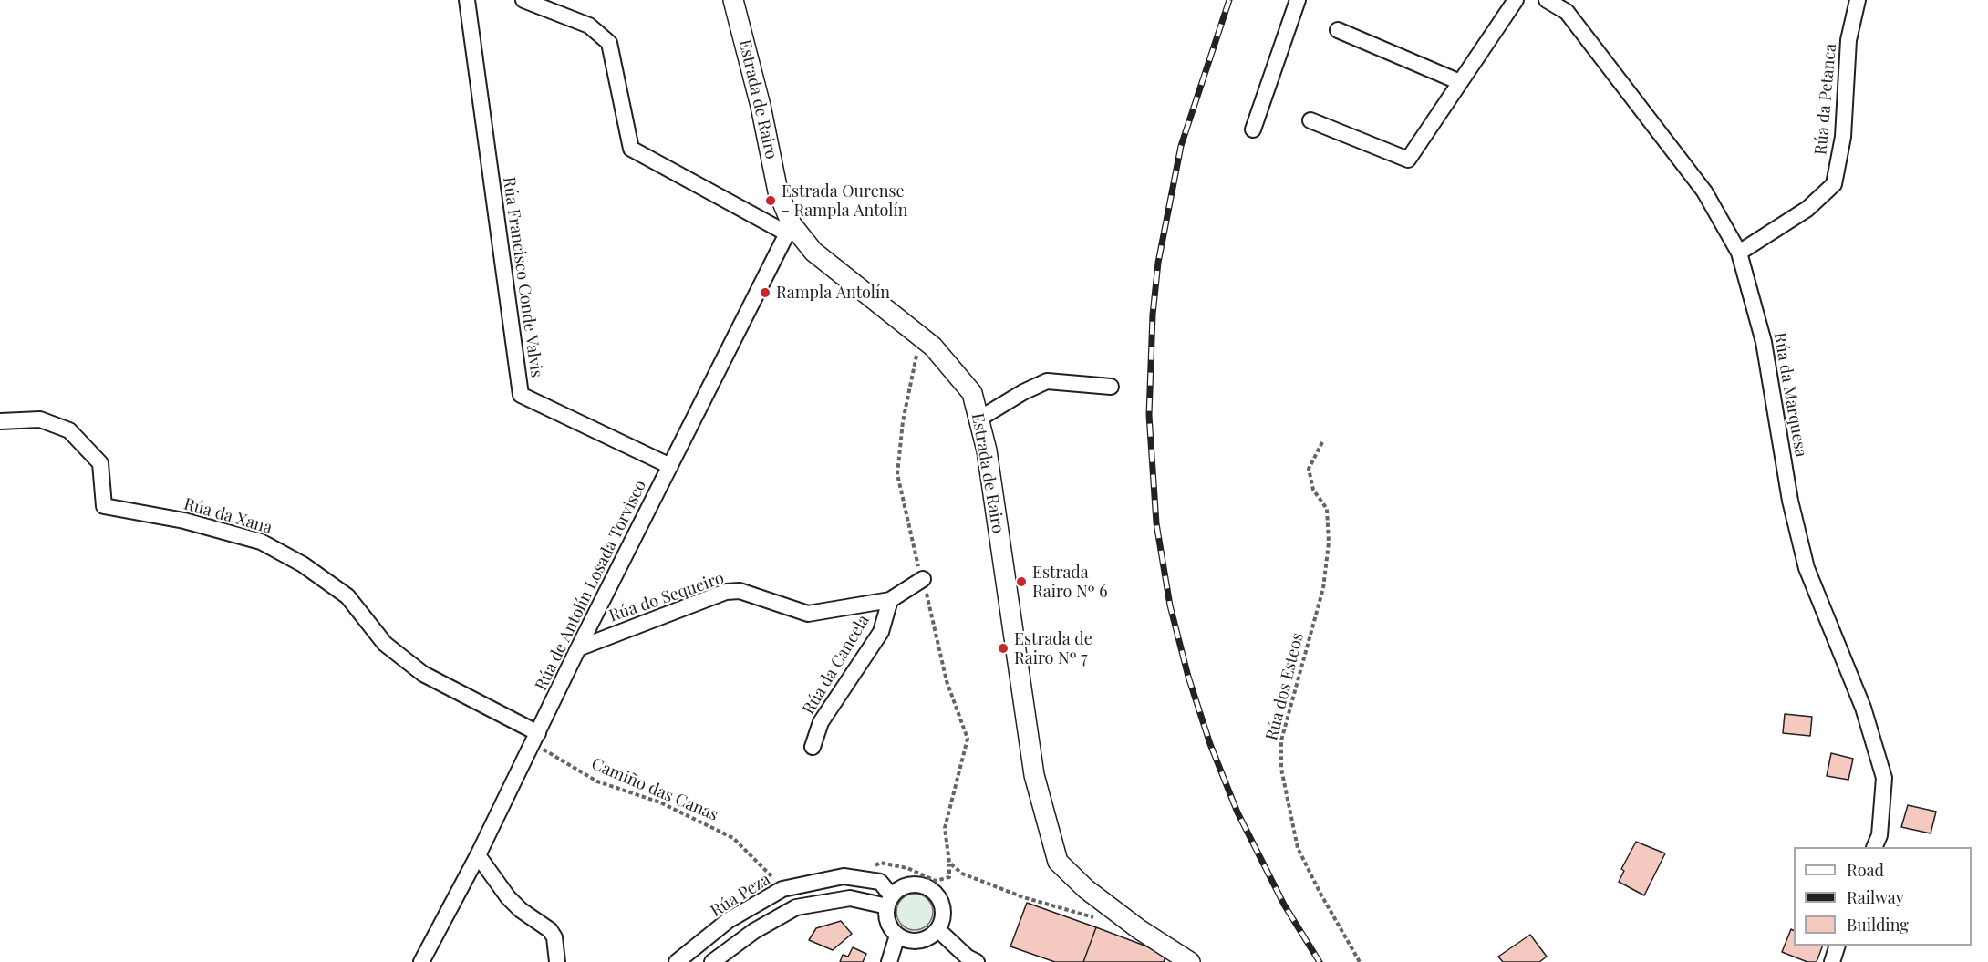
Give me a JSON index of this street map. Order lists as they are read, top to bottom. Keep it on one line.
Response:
{"streets":{"street":["Estrada de Rairo","Rúa da Petanca","Rúa Francisco Conde Valvis","Rúa da Marquesa","Rúa da Xana","Rúa de Antolín Losada Torvisco","Rúa do Sequeiro","Rúa da Cancela","Rúa Peza"],"path":["Rúa dos Esteos","Camiño das Canas"]},"crossings":[["Estrada de Rairo","Rúa de Antolín Losada Torvisco"],["Rúa da Petanca","Rúa da Marquesa"],["Rúa Francisco Conde Valvis","Rúa de Antolín Losada Torvisco"],["Rúa da Xana","Rúa de Antolín Losada Torvisco"],["Rúa da Xana","Camiño das Canas"],["Rúa de Antolín Losada Torvisco","Rúa do Sequeiro"],["Rúa de Antolín Losada Torvisco","Camiño das Canas"],["Rúa do Sequeiro","Rúa da Cancela"],["Camiño das Canas","Rúa Peza"]],"places":["Estrada Ourense - Rampla Antolín","Rampla Antolín","Estrada Rairo Nº 6","Estrada de Rairo Nº 7"],"legend":["Road","Railway","Building"]}
